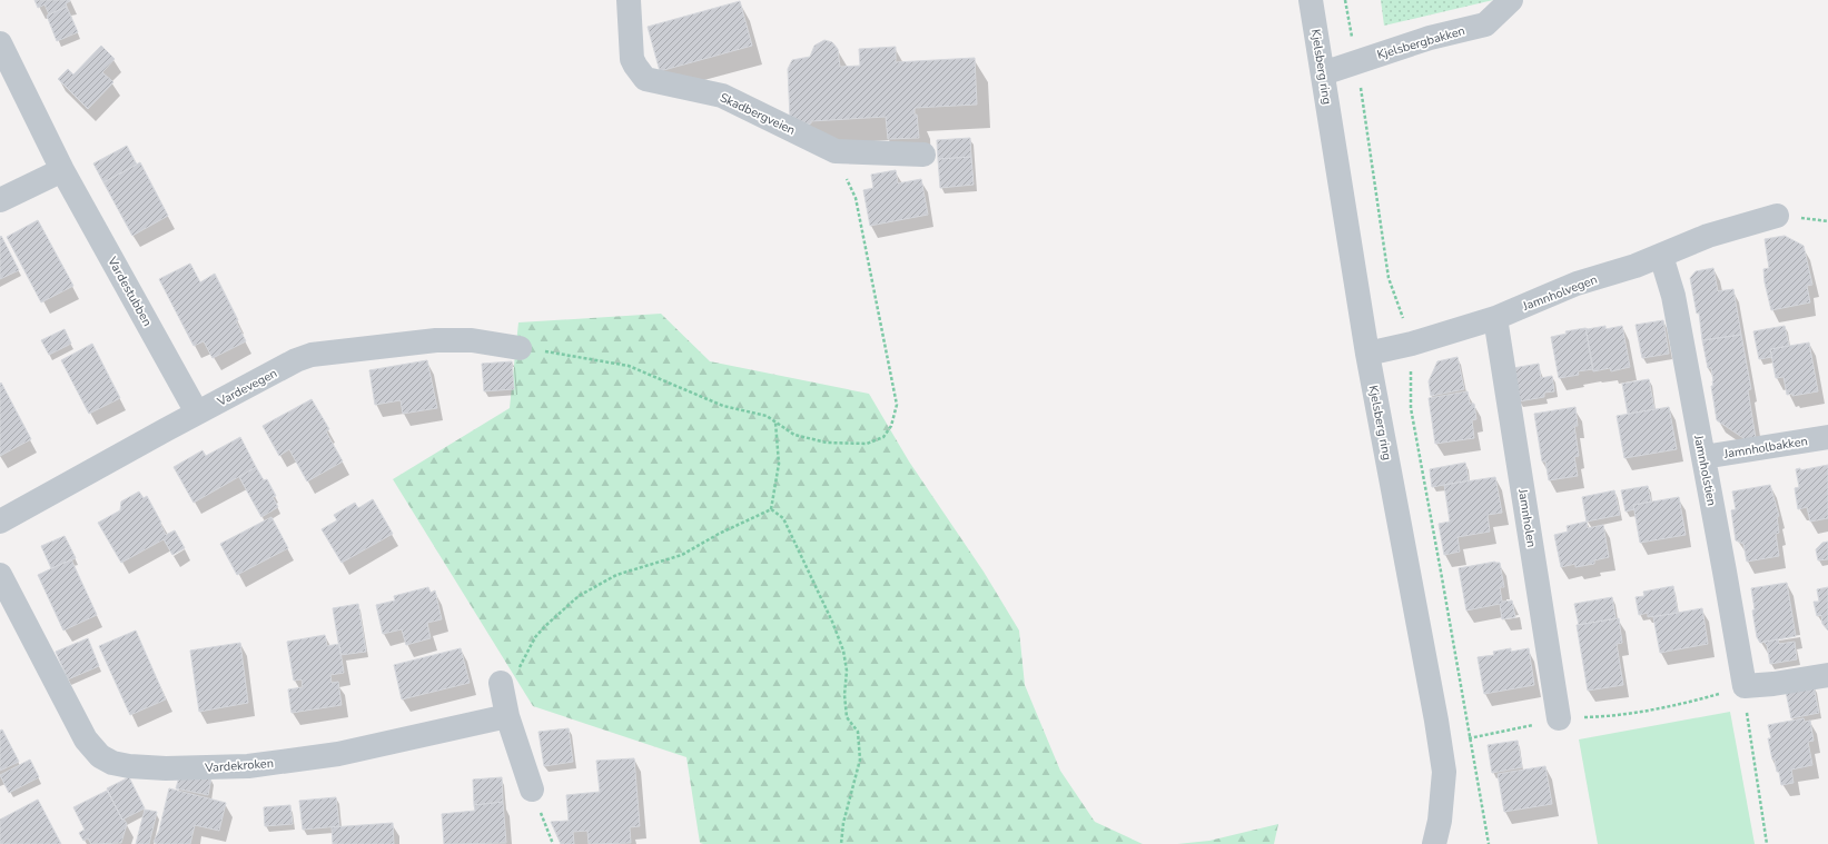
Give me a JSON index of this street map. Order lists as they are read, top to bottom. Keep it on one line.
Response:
{"streets":{"street":["Kjelsbergbakken","Kjelsberg ring","Skadbergveien","Vardestubben","Jamnholvegen","Vardevegen","Jamnholbakken","Jamnholstien","Jamnholen","Vardekroken"]},"crossings":[["Kjelsbergbakken","Kjelsberg ring"],["Kjelsberg ring","Jamnholvegen"],["Vardestubben","Vardevegen"],["Jamnholvegen","Jamnholstien"],["Jamnholvegen","Jamnholen"],["Jamnholbakken","Jamnholstien"]]}
